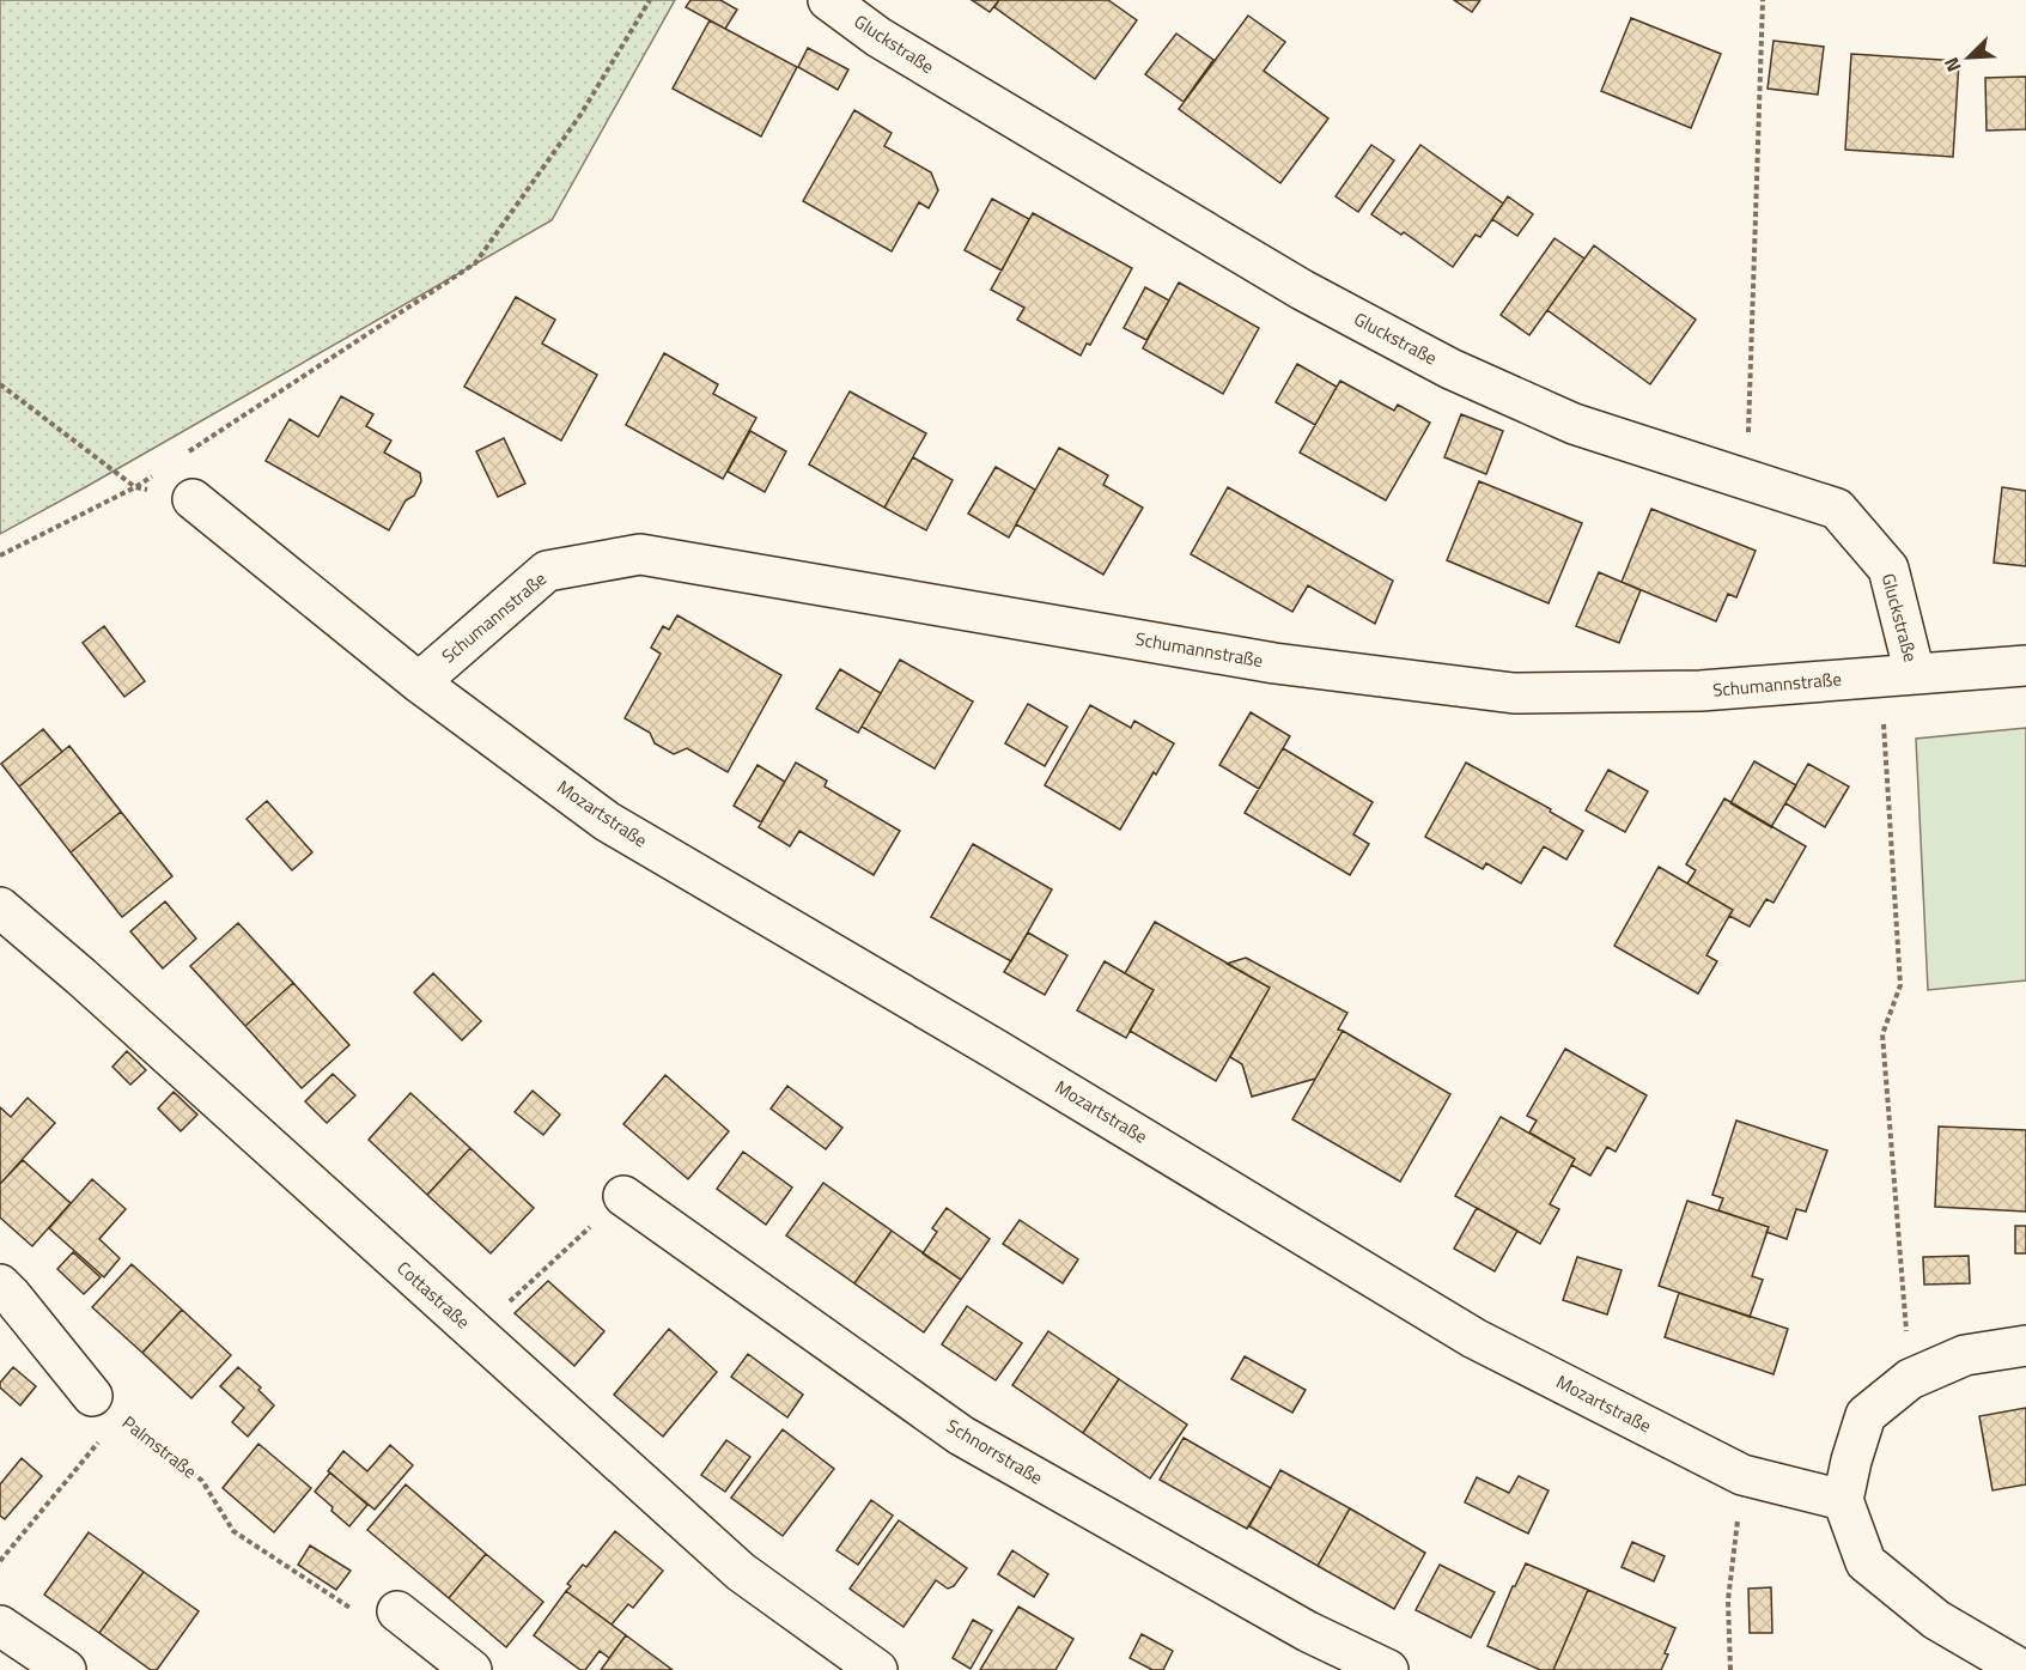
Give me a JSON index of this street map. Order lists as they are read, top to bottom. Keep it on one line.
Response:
{"streets":{"street":["Gluckstraße","Schumannstraße","Mozartstraße","Cottastraße","Schnorrstraße"],"path":["Palmstraße"]},"crossings":[["Gluckstraße","Schumannstraße"],["Schumannstraße","Mozartstraße"]],"north":"bottom left"}
